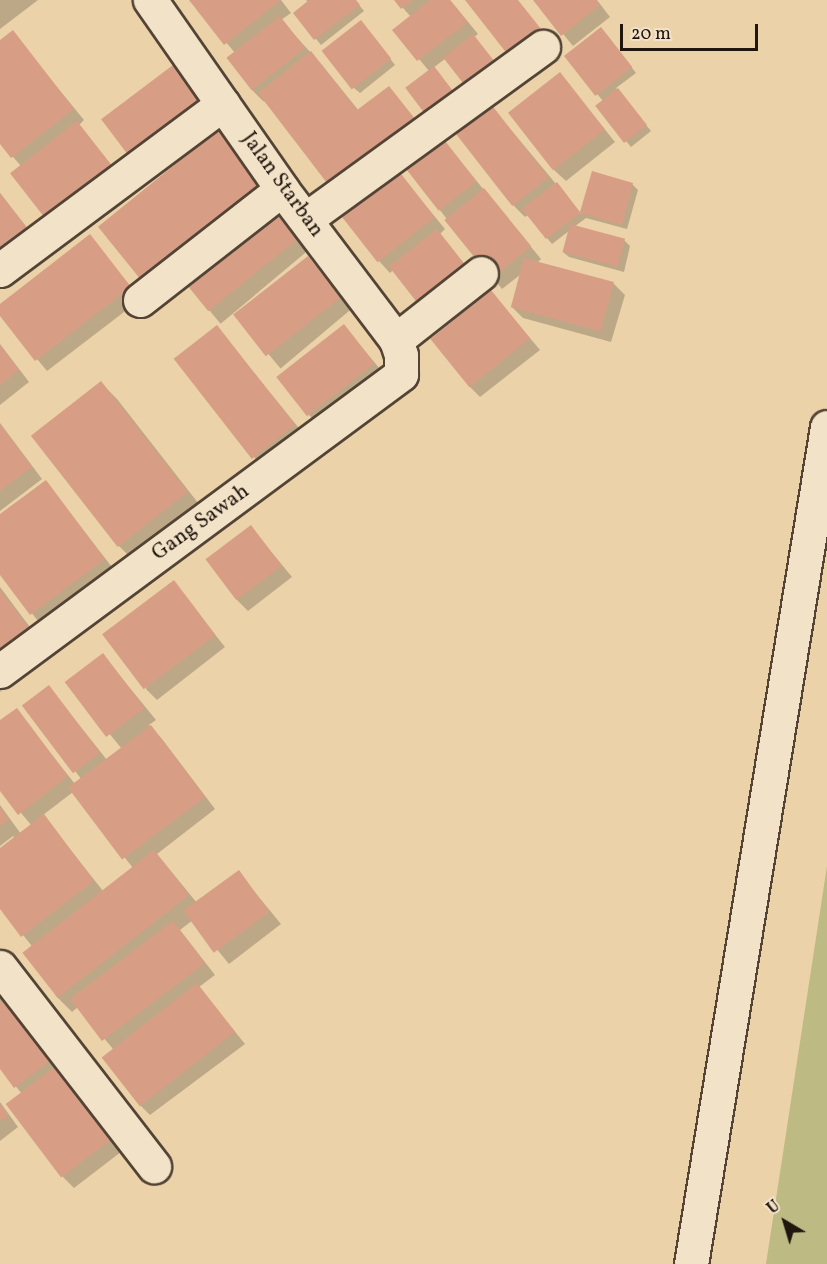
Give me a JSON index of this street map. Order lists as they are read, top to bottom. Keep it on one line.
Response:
{"streets":{"street":["Jalan Starban","Gang Sawah"]},"crossings":[["Jalan Starban","Gang Sawah"]],"scale_bar":"20 m","north":"top left"}
